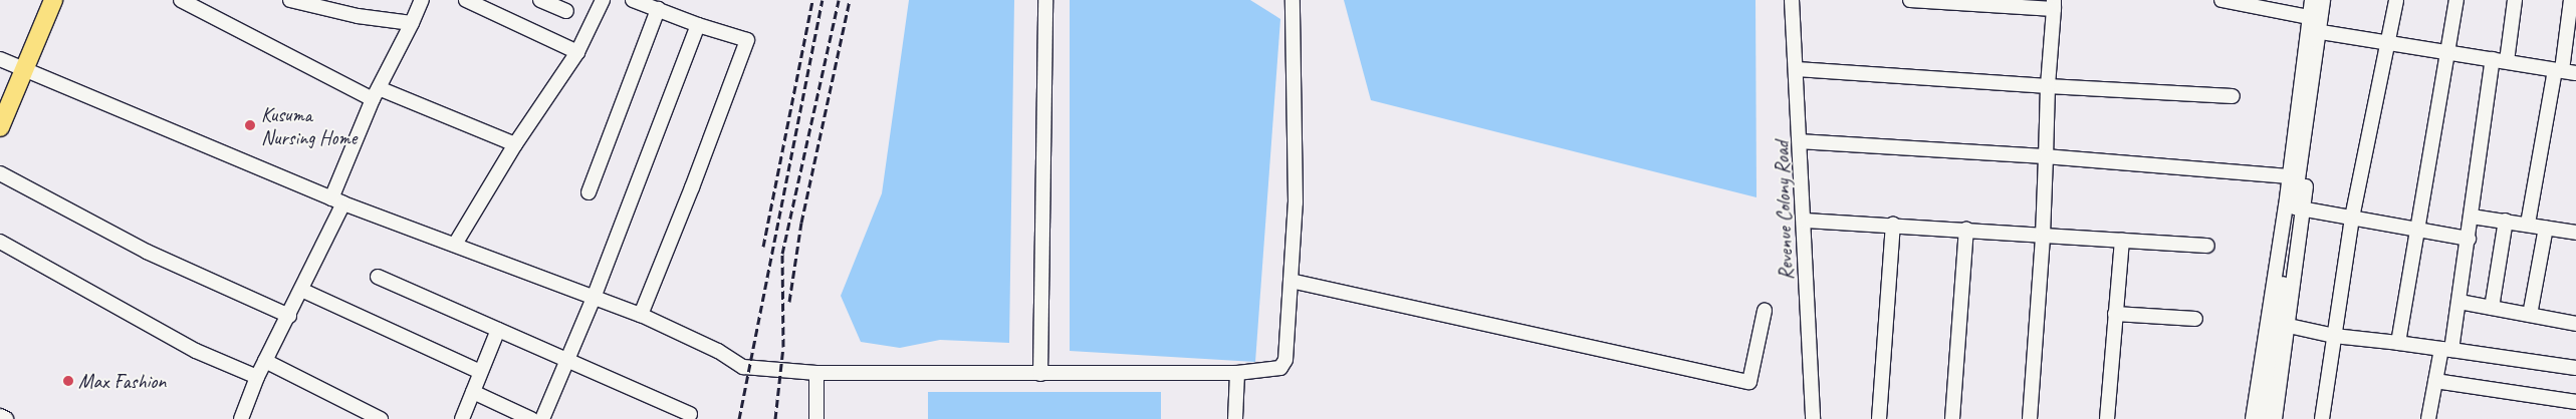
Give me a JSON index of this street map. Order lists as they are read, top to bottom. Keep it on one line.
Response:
{"streets":{"street":["Revenue Colony Road"]},"places":["Kusuma Nursing Home","Max Fashion"]}
